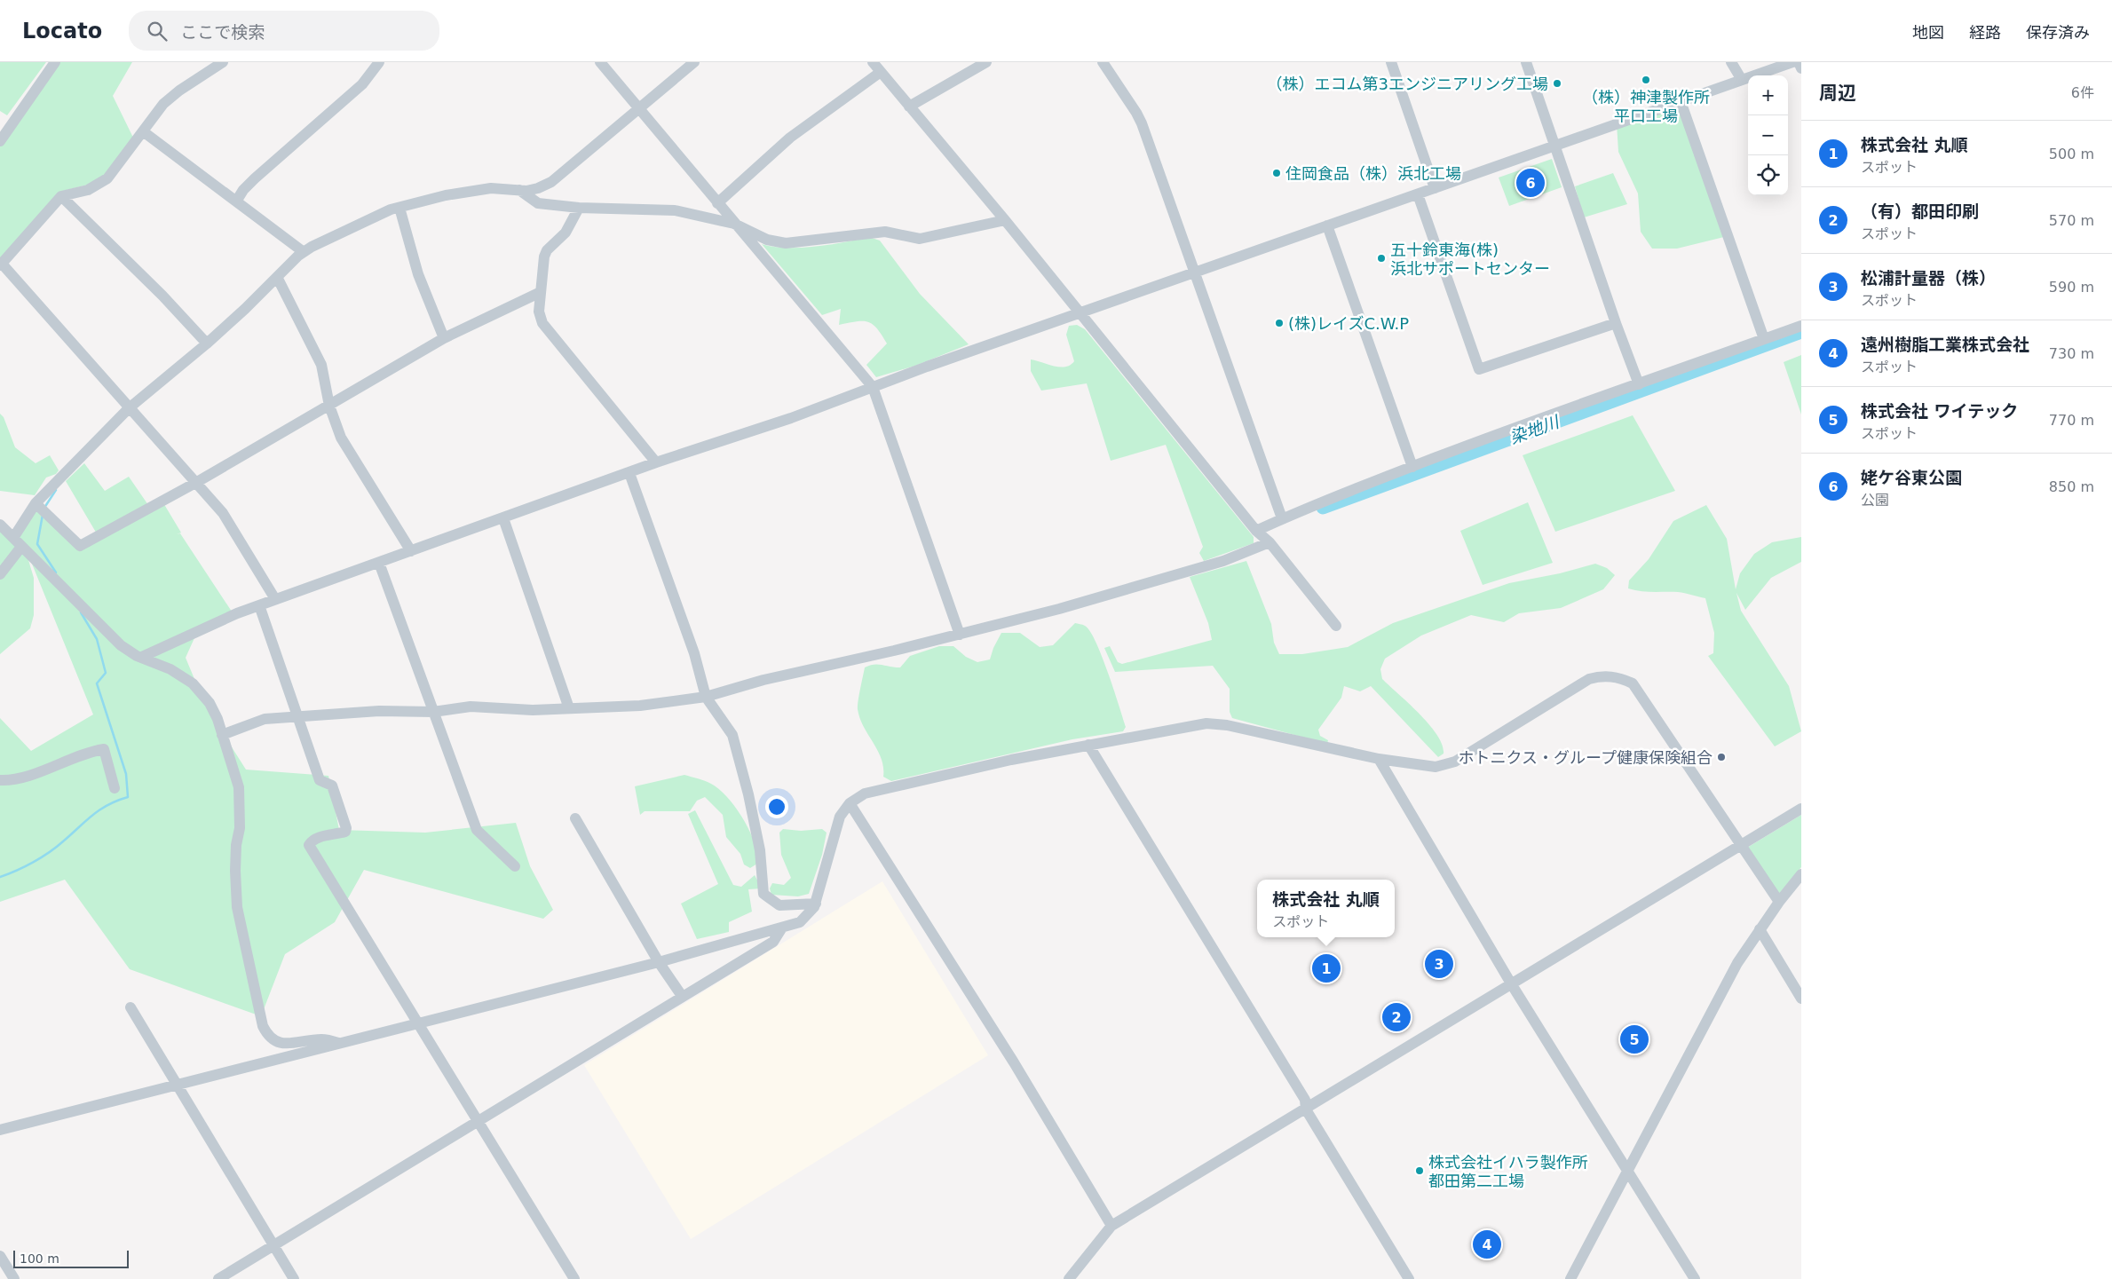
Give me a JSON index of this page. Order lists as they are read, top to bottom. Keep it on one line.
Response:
{"water":["染地川"],"places":["（株）神津製作所 平口工場","（株）エコム第3エンジニアリング工場","住岡食品（株）浜北工場","五十鈴東海(株) 浜北サポートセンター","(株)レイズC.W.P","ホトニクス・グループ健康保険組合","株式会社イハラ製作所 都田第二工場"],"scale_bar":"100 m","page":{"header":"Locato","search":"ここで検索","nav":["地図","経路","保存済み"],"heading":["周辺","6件"],"map_buttons":["+","−"],"list":[{"mark":"1","name":"株式会社 丸順","note":"スポット","value":"500 m"},{"mark":"2","name":"（有）都田印刷","note":"スポット","value":"570 m"},{"mark":"3","name":"松浦計量器（株）","note":"スポット","value":"590 m"},{"mark":"4","name":"遠州樹脂工業株式会社","note":"スポット","value":"730 m"},{"mark":"5","name":"株式会社 ワイテック","note":"スポット","value":"770 m"},{"mark":"6","name":"姥ケ谷東公園","note":"公園","value":"850 m"}],"pins":["6","3","1","2","5","4"],"popup":["株式会社 丸順","スポット"],"scale":"100 m"}}
